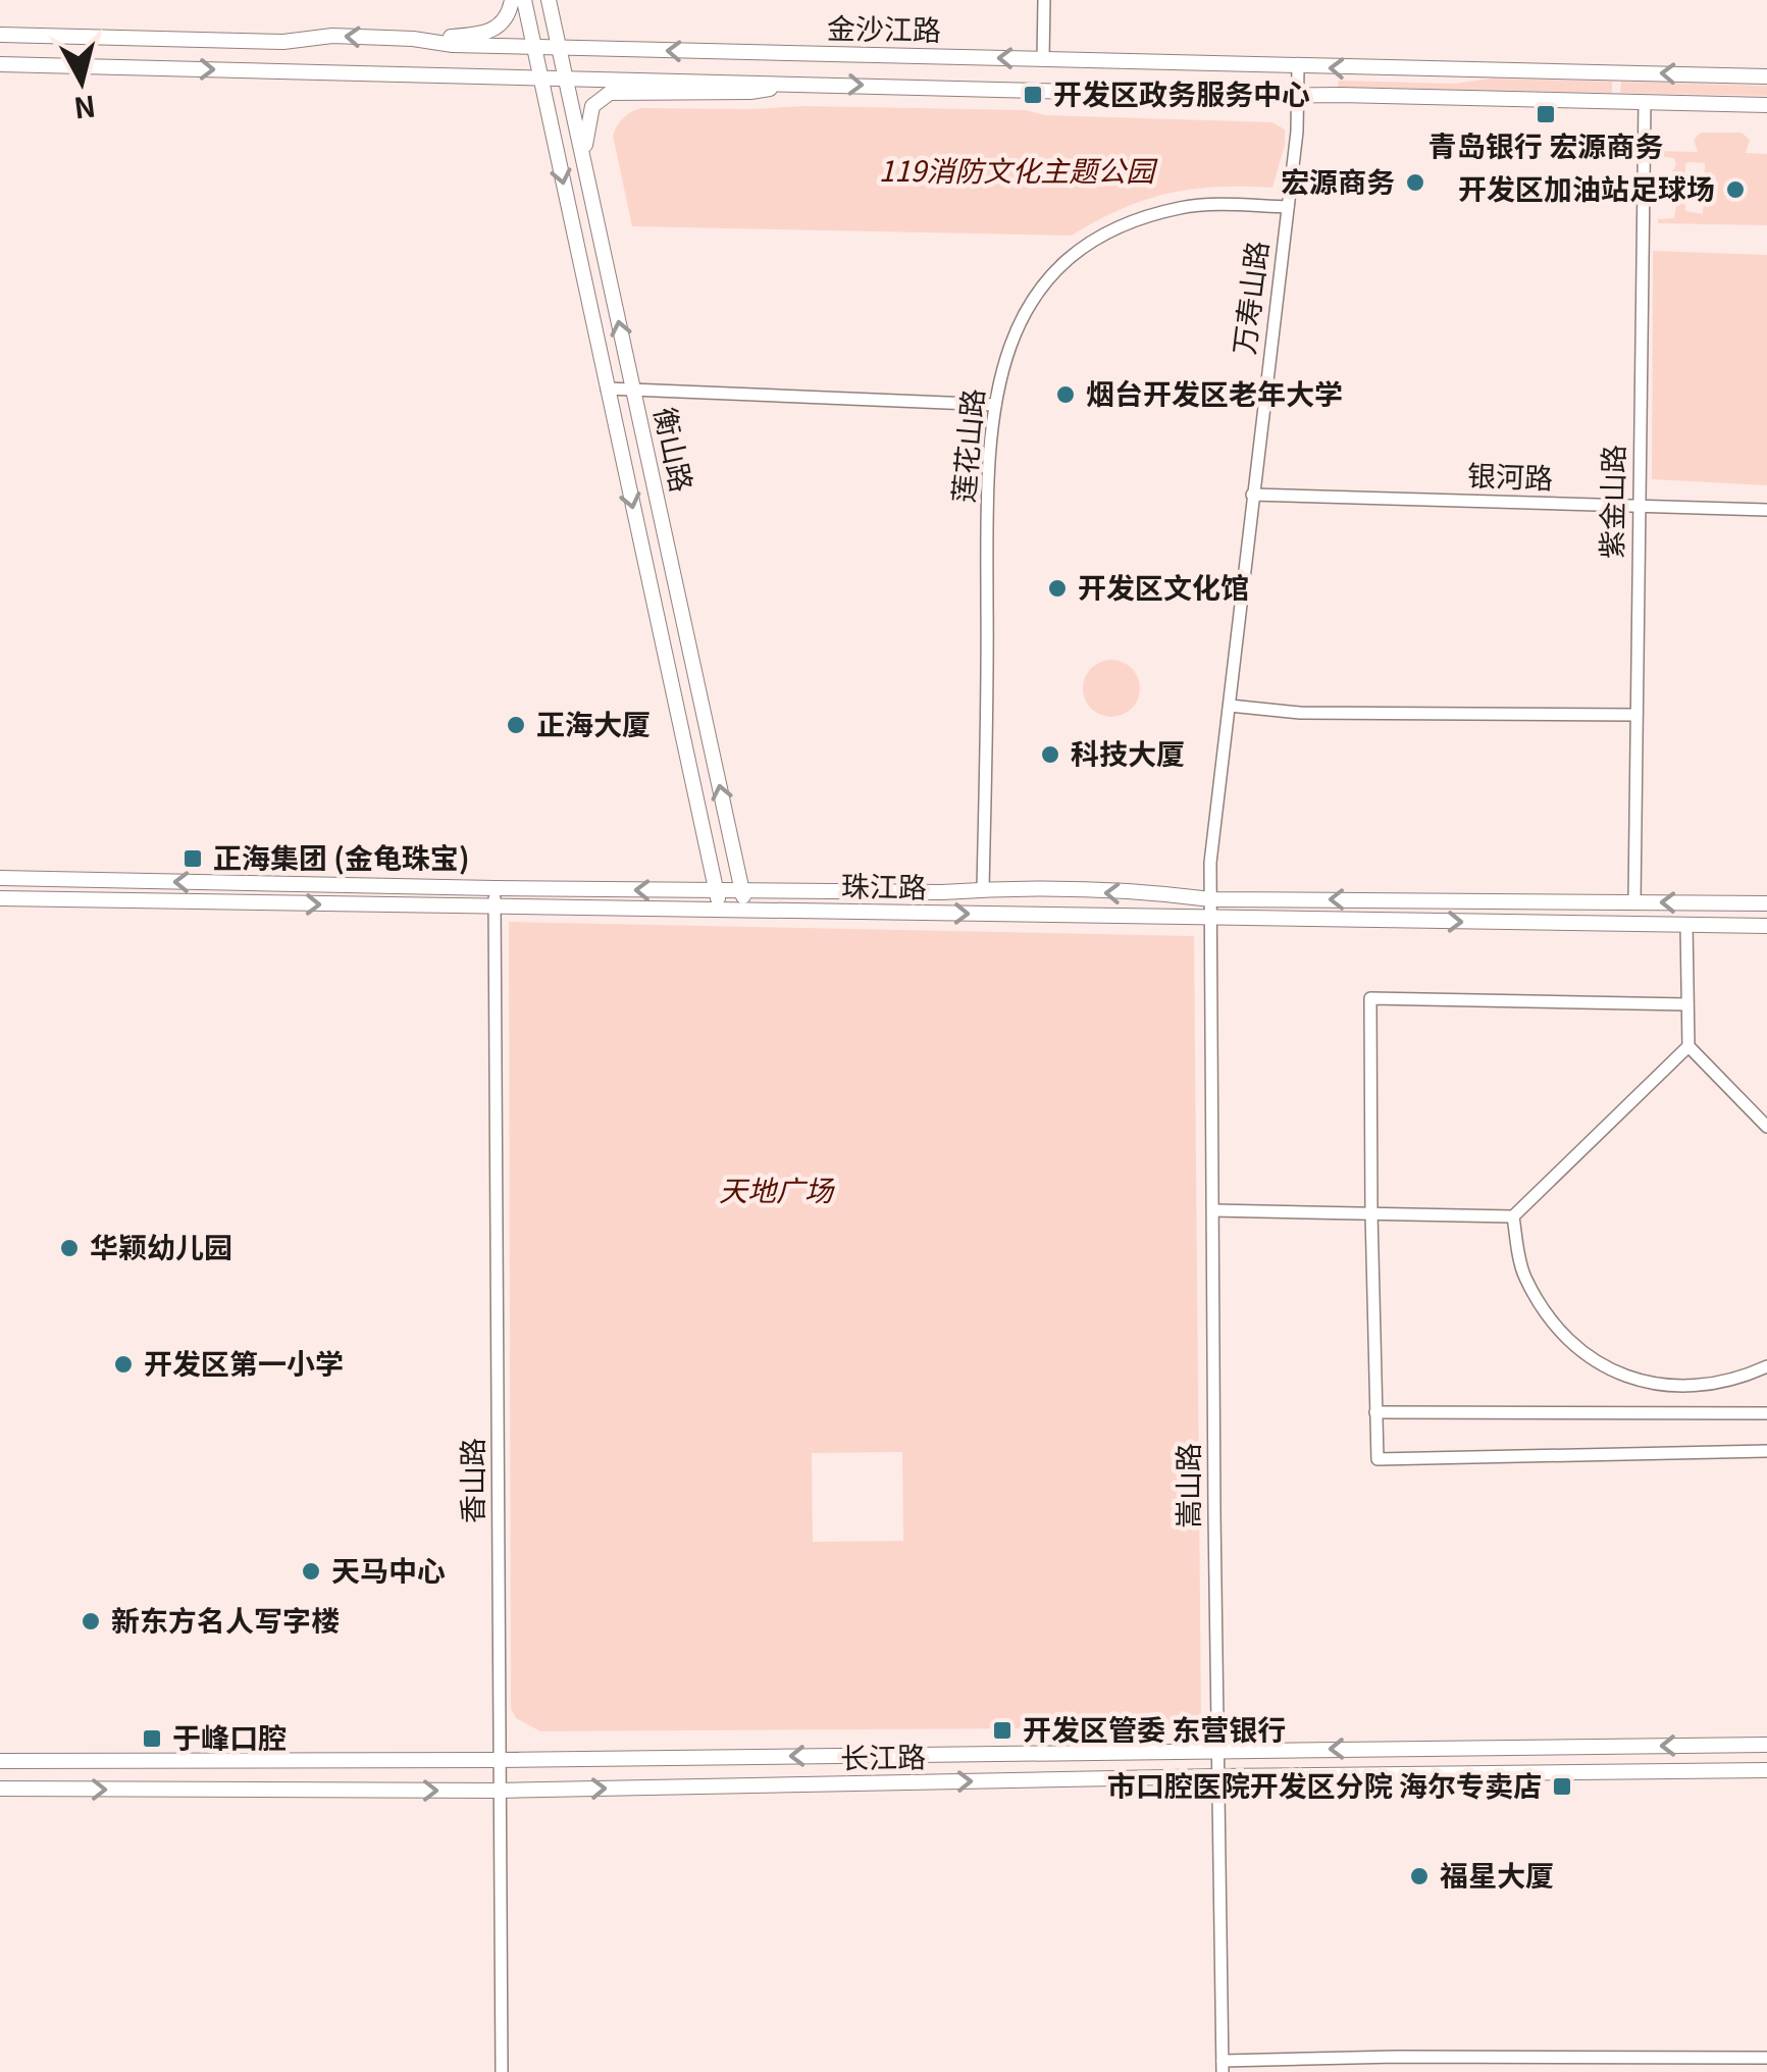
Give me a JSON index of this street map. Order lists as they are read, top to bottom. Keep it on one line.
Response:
{"streets":{"main road":["金沙江路","衡山路","珠江路","长江路"],"street":["万寿山路","莲花山路","银河路","紫金山路","香山路","嵩山路"]},"crossings":[["金沙江路","万寿山路"],["金沙江路","衡山路"],["金沙江路","紫金山路"],["万寿山路","莲花山路"],["万寿山路","银河路"],["万寿山路","嵩山路"],["衡山路","珠江路"],["银河路","紫金山路"],["珠江路","香山路"],["珠江路","嵩山路"],["香山路","长江路"],["嵩山路","长江路"]],"parks":["119消防文化主题公园","天地广场"],"places":{"transit":["开发区政务服务中心","青岛银行 宏源商务","正海集团 (金龟珠宝)","开发区管委 东营银行","于峰口腔","市口腔医院开发区分院 海尔专卖店"],"other":["宏源商务","开发区加油站足球场","烟台开发区老年大学","开发区文化馆","正海大厦","科技大厦","华颖幼儿园","开发区第一小学","天马中心","新东方名人写字楼","福星大厦"]},"north":"bottom"}
